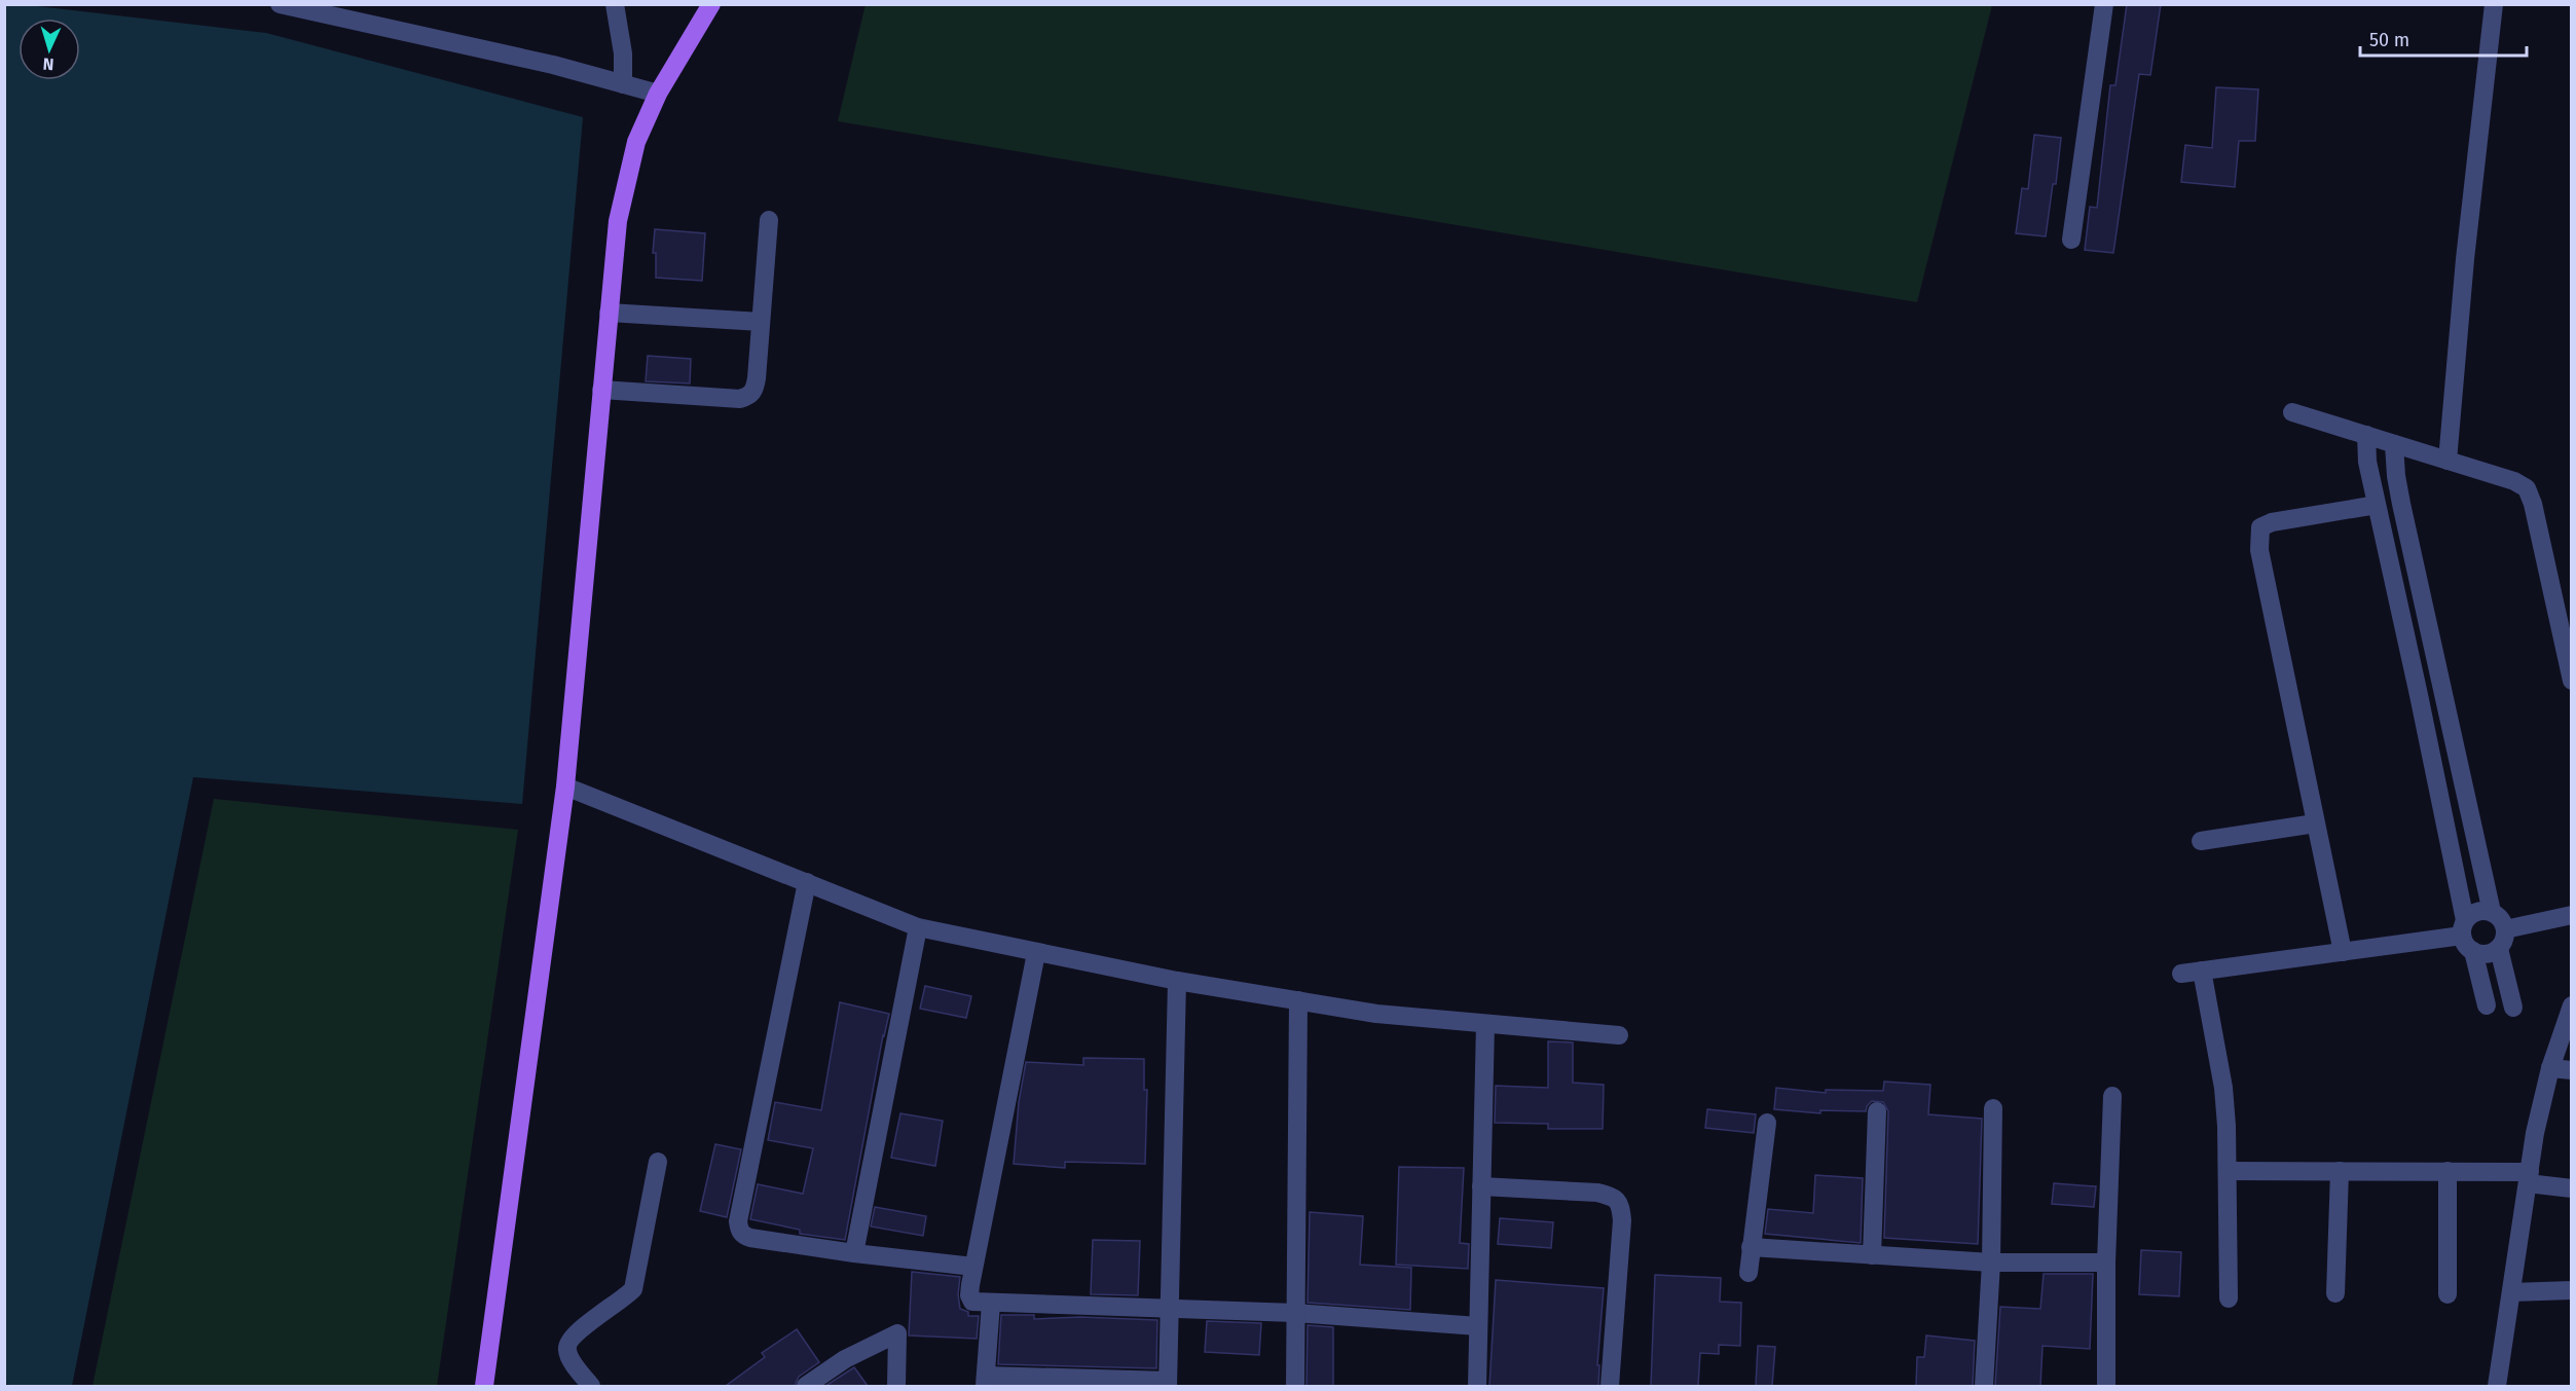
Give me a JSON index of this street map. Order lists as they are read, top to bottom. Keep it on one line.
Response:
{"scale_bar":"50 m","north":"bottom"}
